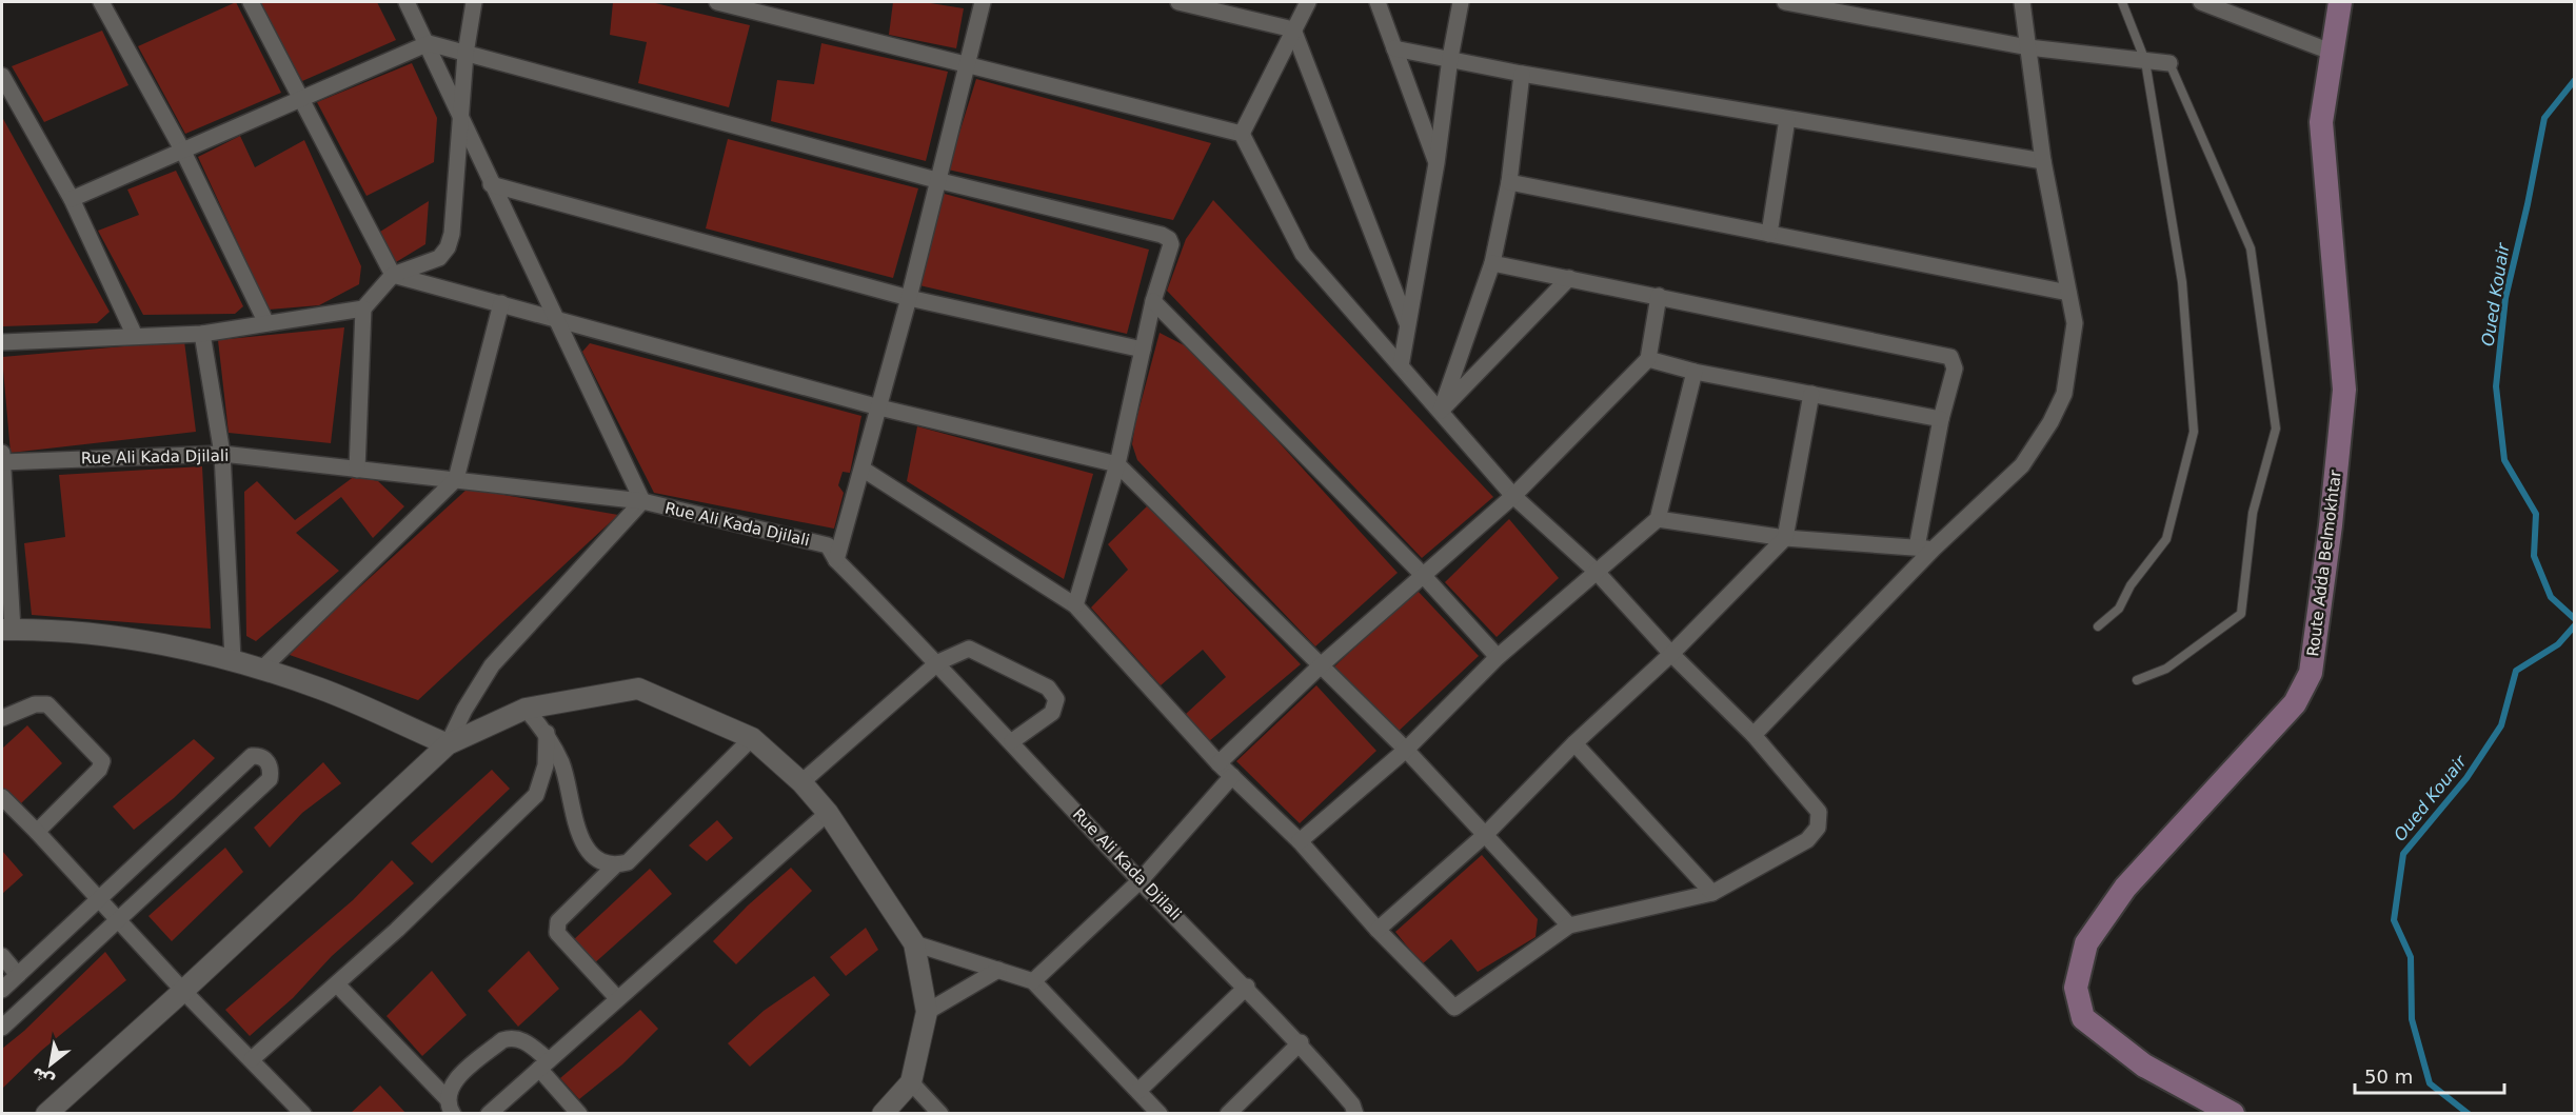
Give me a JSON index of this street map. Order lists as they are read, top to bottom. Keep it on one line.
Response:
{"streets":{"main road":["Route Adda Belmokhtar"],"street":["Rue Ali Kada Djilali"]},"water":["Oued Kouair"],"scale_bar":"50 m","north":"bottom left"}
